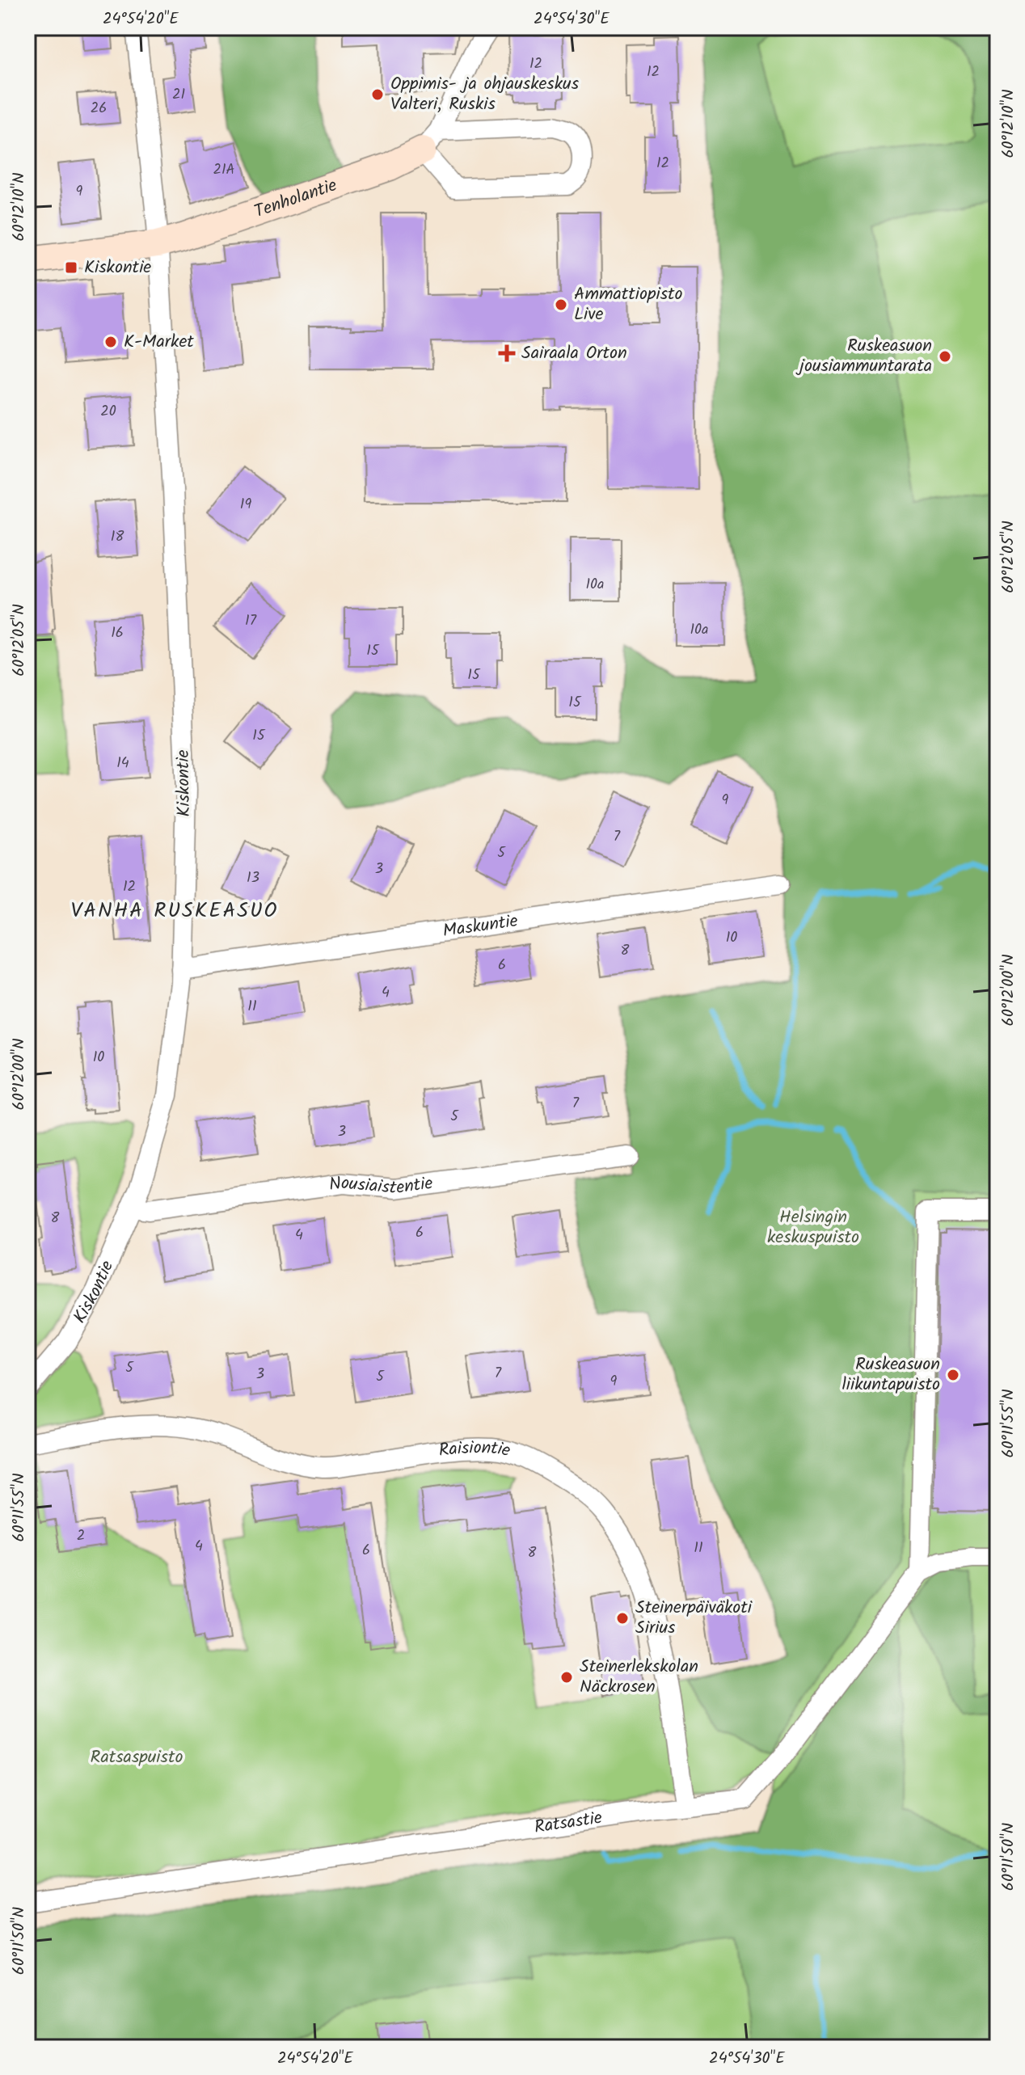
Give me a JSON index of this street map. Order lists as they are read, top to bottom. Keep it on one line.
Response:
{"streets":{"street":["Tenholantie","Kiskontie","Maskuntie","Nousiaistentie","Raisiontie","Ratsastie"]},"crossings":[["Tenholantie","Kiskontie"],["Kiskontie","Maskuntie"],["Kiskontie","Nousiaistentie"],["Raisiontie","Ratsastie"]],"districts":["VANHA RUSKEASUO"],"parks":["Helsingin keskuspuisto","Ratsaspuisto"],"places":{"other":["Oppimis- ja ohjauskeskus Valteri, Ruskis","Ammattiopisto Live","K-Market","Ruskeasuon jousiammuntarata","Ruskeasuon liikuntapuisto","Steinerpäiväkoti Sirius","Steinerlekskolan Näckrosen"],"transit":["Kiskontie"],"health":["Sairaala Orton"]},"house_numbers":["12","12","21","26","12","21A","9","20","19","18","10a","17","10a","16","15","15","15","15","14","9","7","5","3","13","12","10","8","6","4","11","10","7","5","3","8","6","4","5","7","3","5","9","2","4","11","6","8"],"coordinates":["24°54'20\"E","24°54'30\"E","60°12'10\"N","60°12'05\"N","60°12'00\"N","60°11'55\"N","60°11'50\"N"]}
